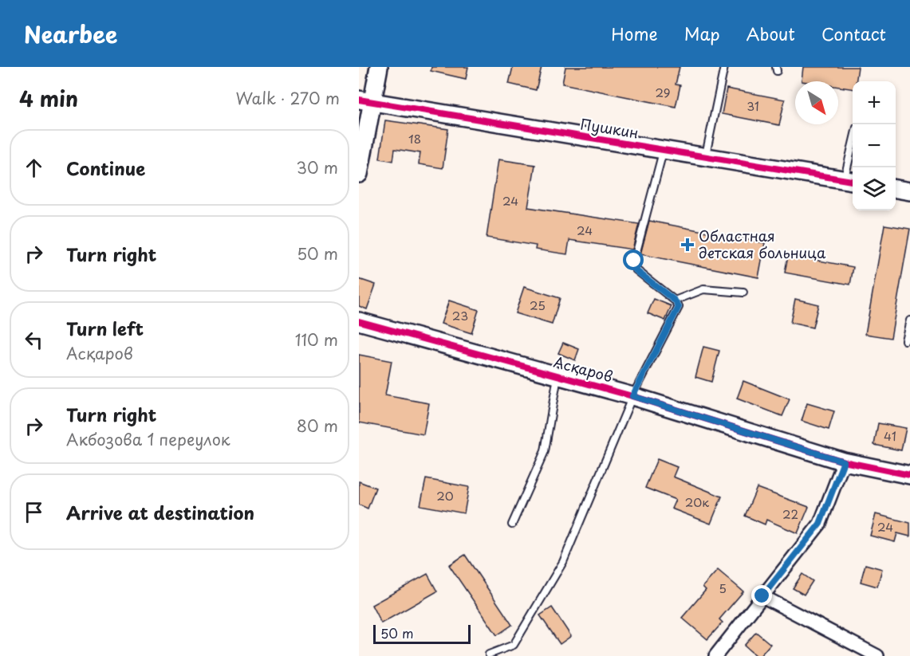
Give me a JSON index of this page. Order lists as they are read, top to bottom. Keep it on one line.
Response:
{"streets":{"street":["Пушкин","Асқаров"]},"places":{"health":["Областная детская больница"]},"house_numbers":["29","31","18","24","24","25","23","41","20","20к","22","24","5"],"scale_bar":"50 m","north":"bottom right","page":{"header":"Nearbee","nav":["Home","Map","About","Contact"],"heading":["4 min","Walk · 270 m"],"map_buttons":["+","−"],"list":[["Continue","30 m"],["Turn right","50 m"],["Turn left","Асқаров","110 m"],["Turn right","Акбозова 1 переулок","80 m"],"Arrive at destination"],"scale":"50 m"}}
